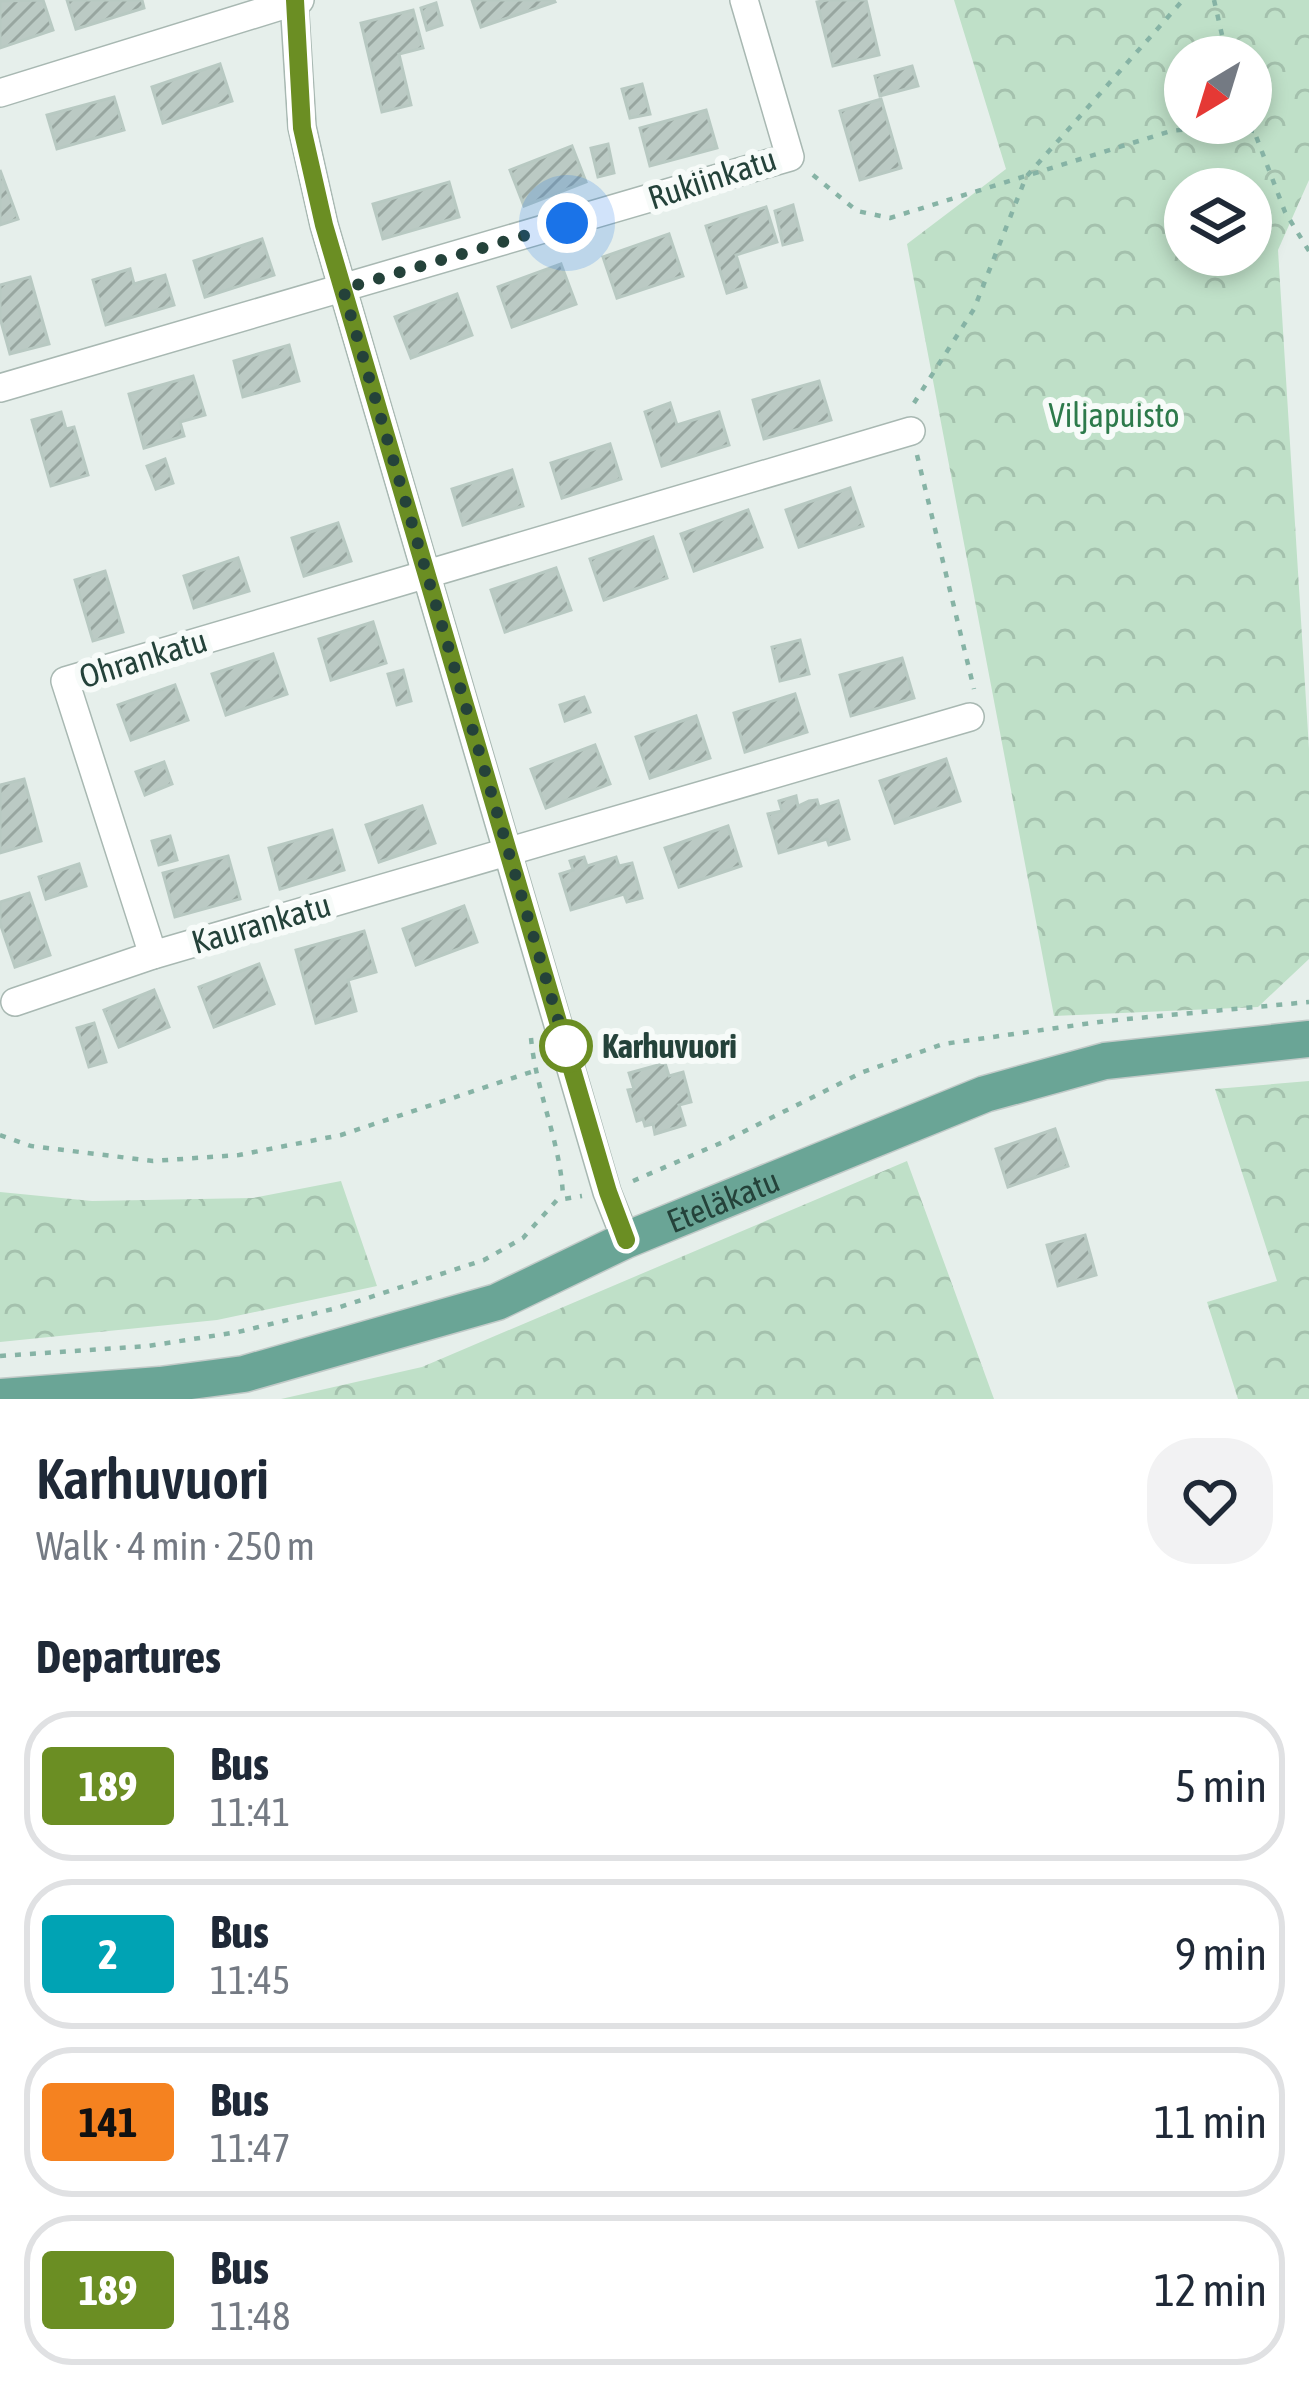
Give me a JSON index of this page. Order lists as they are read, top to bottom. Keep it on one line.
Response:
{"streets":{"main road":["Eteläkatu"],"street":["Rukiinkatu","Ohrankatu","Kaurankatu"]},"crossings":[["Ohrankatu","Kaurankatu"]],"parks":["Viljapuisto"],"places":["Karhuvuori"],"lines":["bus line 189"],"north":"bottom left","page":{"heading":[["Karhuvuori","Walk · 4 min · 250 m"],"Departures"],"list":[{"mark":"189","name":"Bus","note":"11:41","value":"5 min"},{"mark":"2","name":"Bus","note":"11:45","value":"9 min"},{"mark":"141","name":"Bus","note":"11:47","value":"11 min"},{"mark":"189","name":"Bus","note":"11:48","value":"12 min"}]}}
